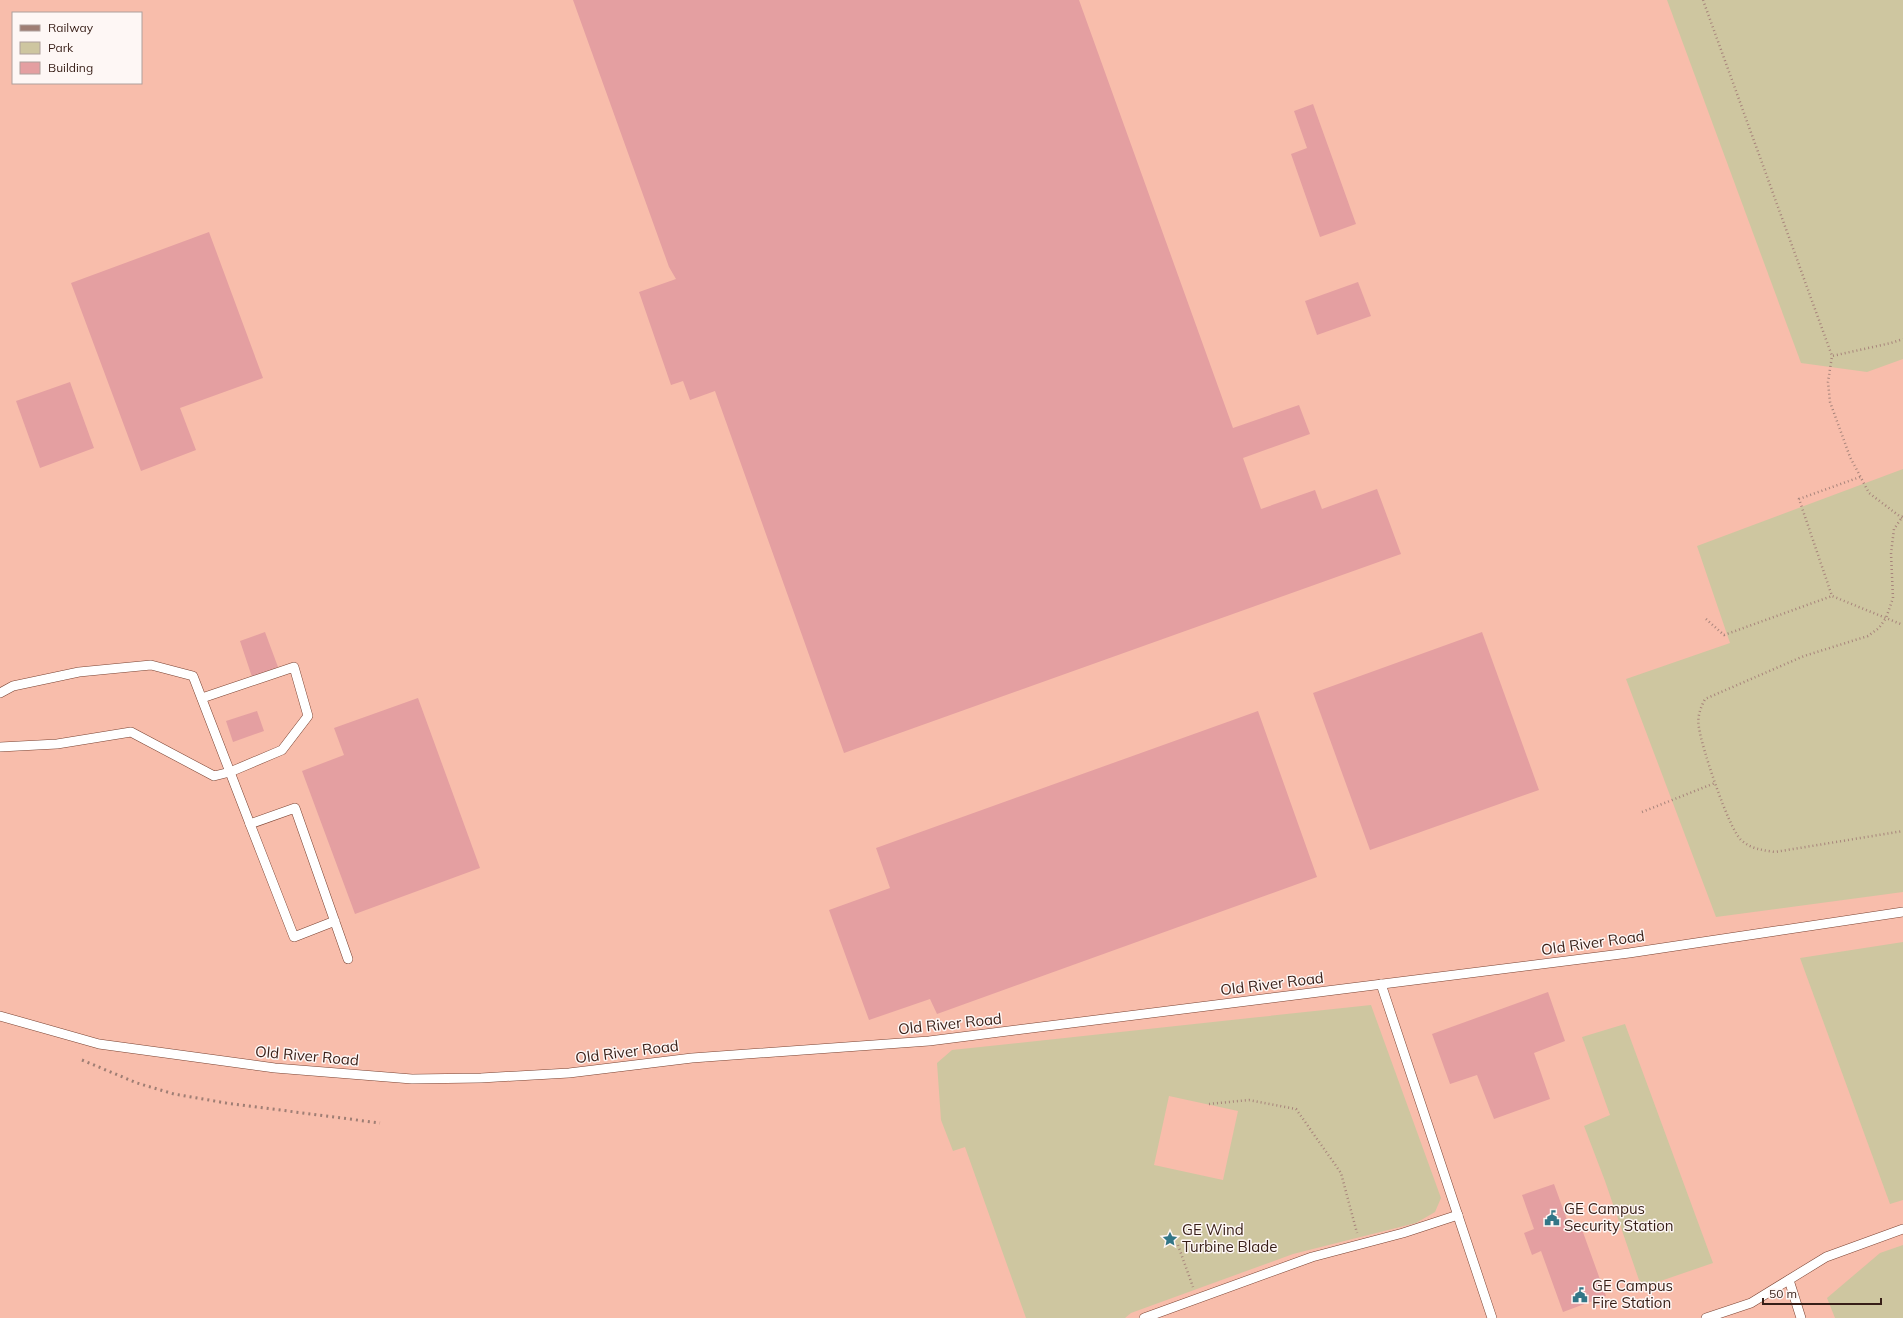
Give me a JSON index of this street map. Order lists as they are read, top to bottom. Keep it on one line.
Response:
{"streets":{"lane":["Old River Road"]},"places":{"public building":["GE Campus Security Station","GE Campus Fire Station"],"place":["GE Wind Turbine Blade"]},"legend":["Railway","Park","Building"],"scale_bar":"50 m"}
